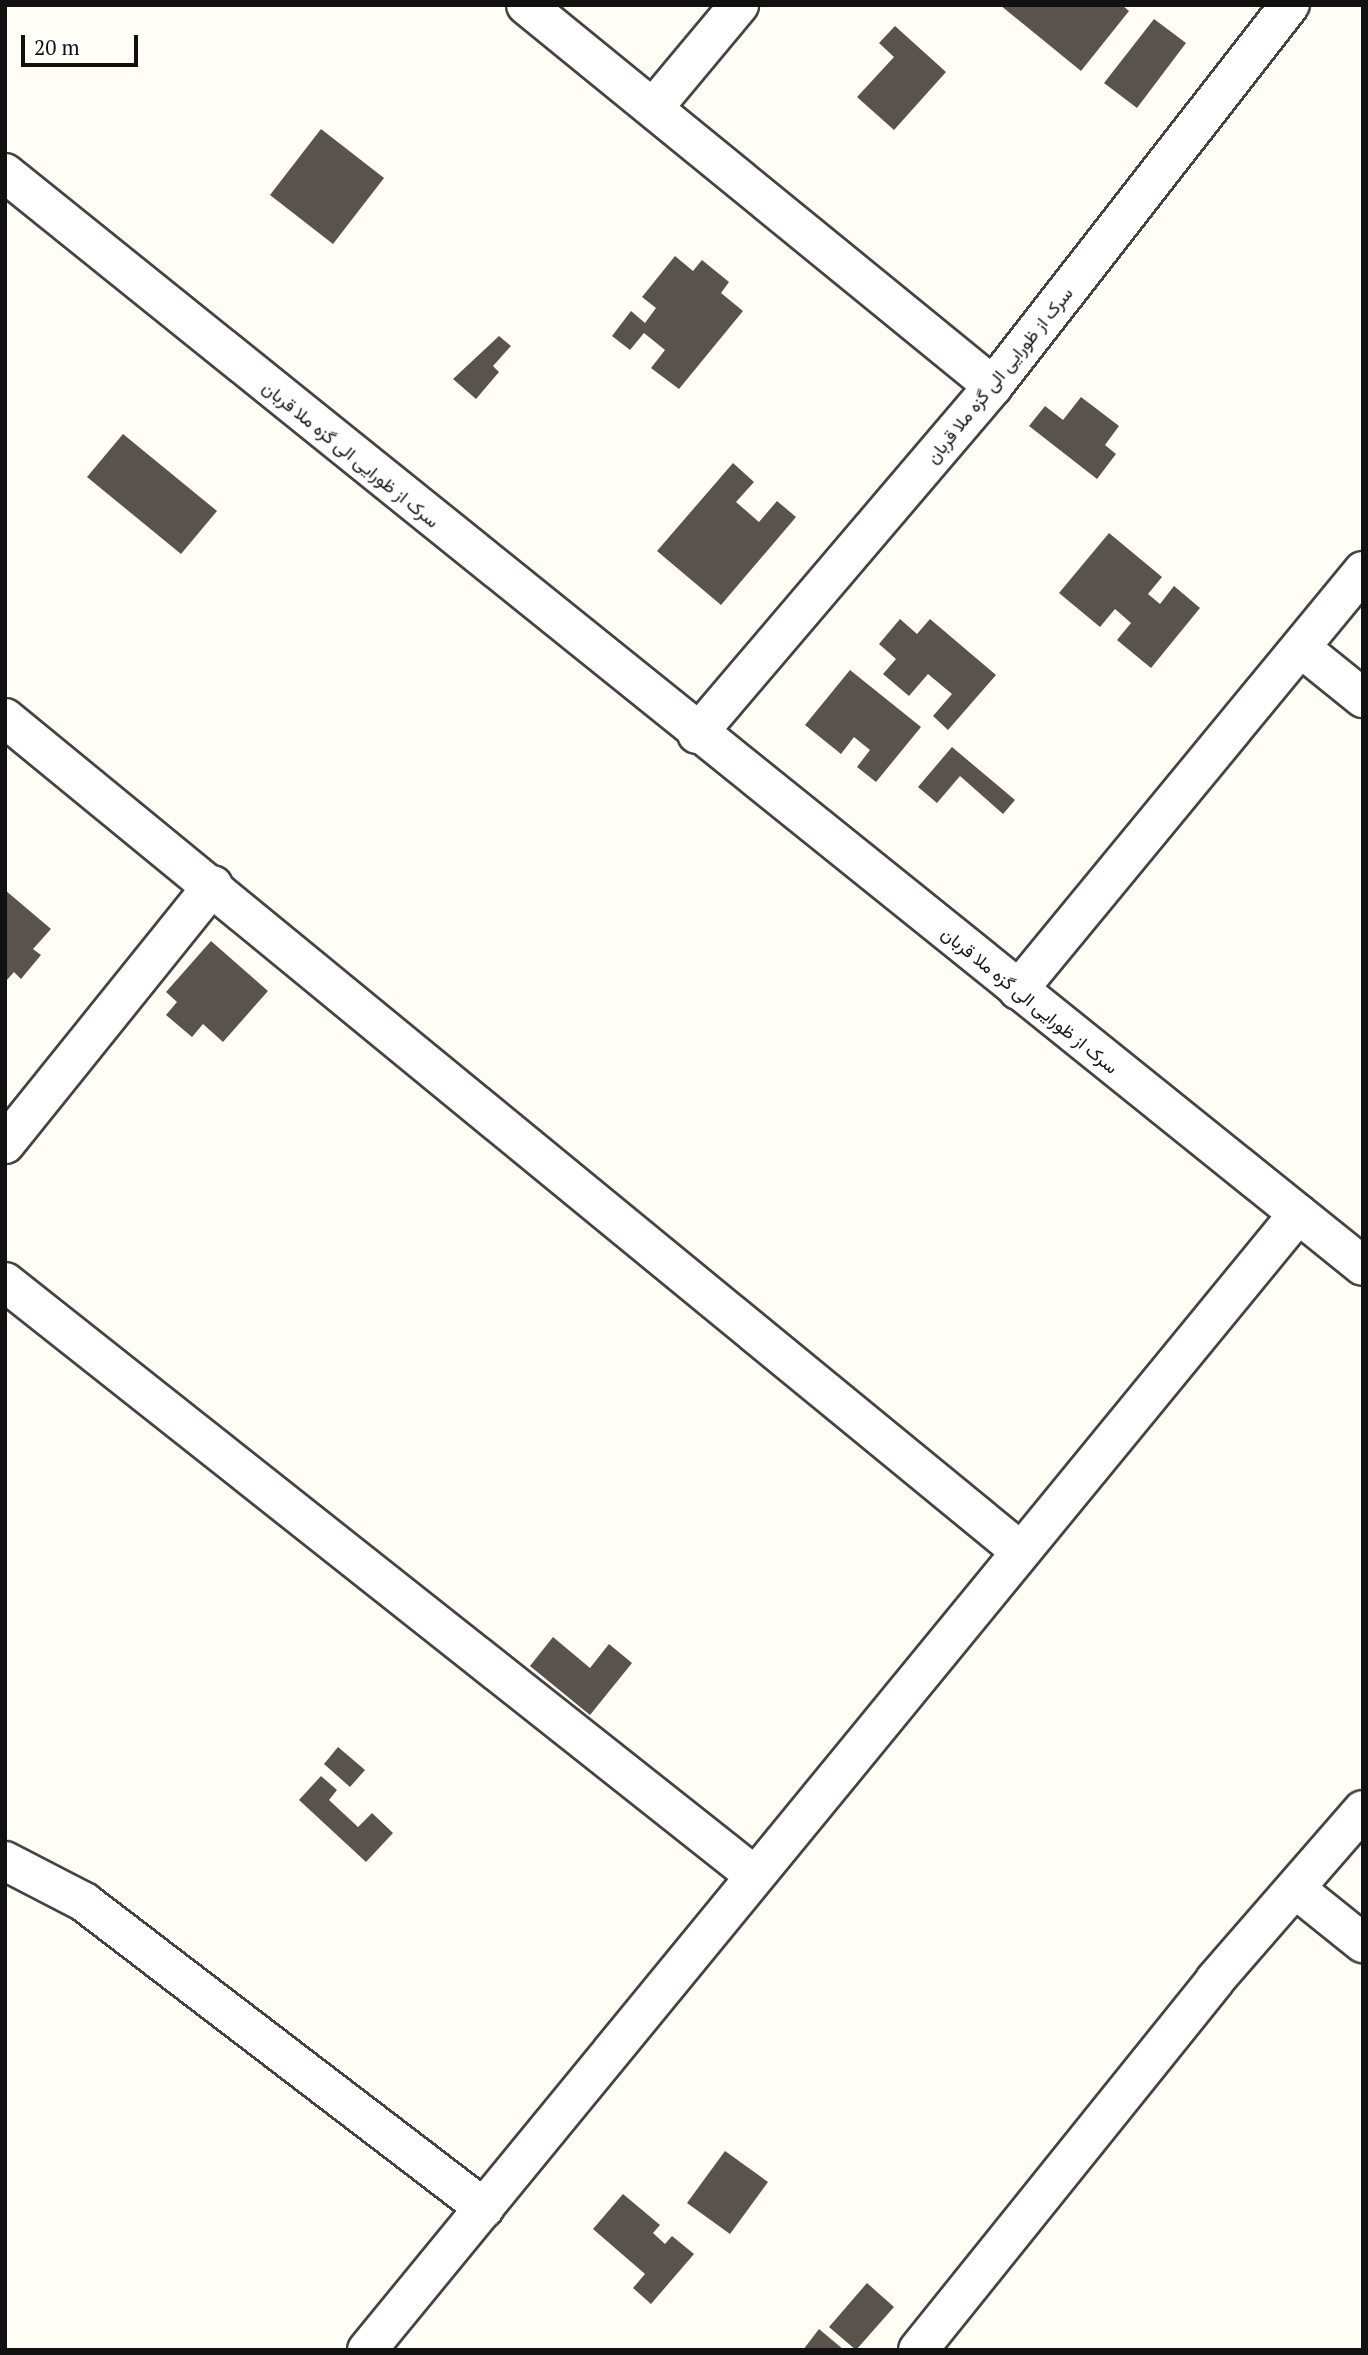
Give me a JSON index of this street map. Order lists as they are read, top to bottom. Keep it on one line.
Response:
{"streets":{"street":["سرک از ظورایی الی گزه ملا قربان"]},"scale_bar":"20 m"}
